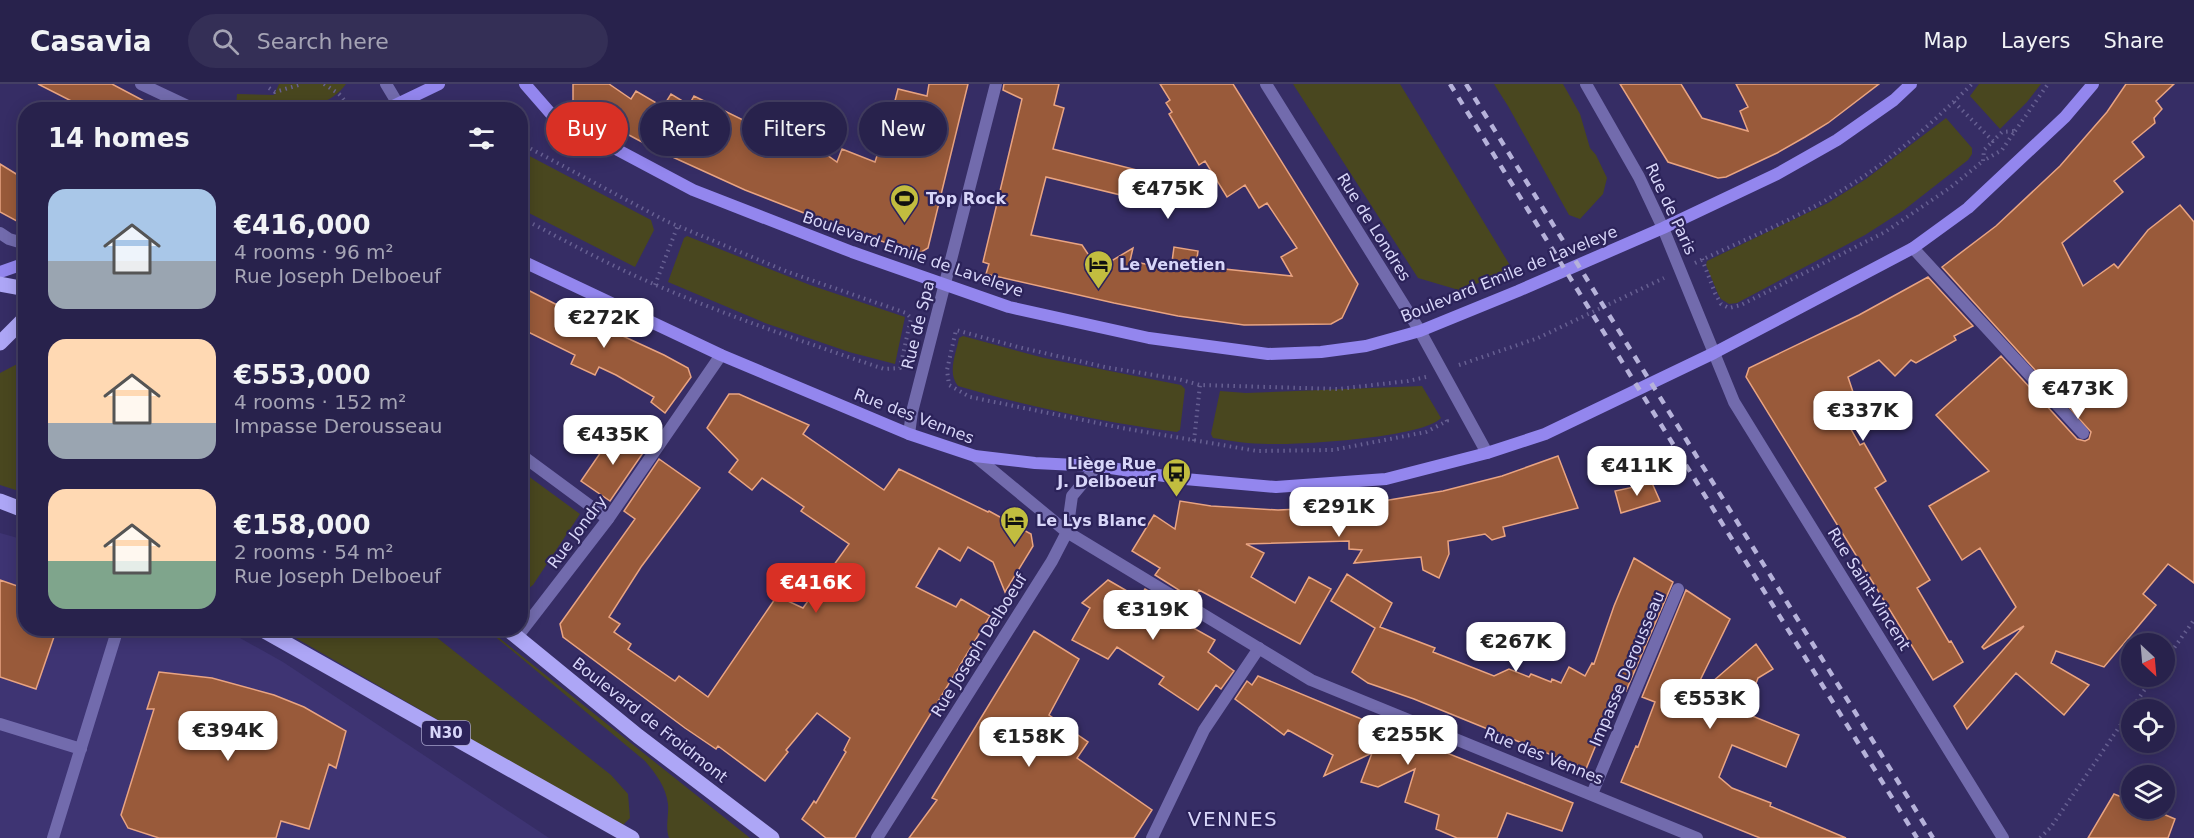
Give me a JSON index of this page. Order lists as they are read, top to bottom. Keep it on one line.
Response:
{"streets":{"main road":["Boulevard de Froidmont","N30"],"street":["Rue de Paris","Rue de Londres","Boulevard Emile de Laveleye","Rue de Spa","Rue des Vennes","Rue Jondry","Rue Saint-Vincent","Rue Joseph Delboeuf","Impasse Derousseau"]},"crossings":[["Rue de Paris","Boulevard Emile de Laveleye"],["Rue de Paris","Rue Saint-Vincent"],["Rue de Londres","Boulevard Emile de Laveleye"],["Boulevard Emile de Laveleye","Rue de Spa"],["Rue de Spa","Rue des Vennes"],["Rue des Vennes","Rue Jondry"],["Rue des Vennes","Rue Joseph Delboeuf"],["Rue des Vennes","Impasse Derousseau"]],"districts":["VENNES"],"places":{"sports":["Top Rock"],"hotel":["Le Venetien","Le Lys Blanc"],"bus stop":["Liège Rue J. Delboeuf"]},"north":"bottom right","page":{"header":"Casavia","search":"Search here","nav":["Map","Layers","Share"],"chip":["Buy","Rent","Filters","New"],"heading":"14 homes","price":["€475K","€272K","€473K","€337K","€435K","€411K","€291K","€416K","€319K","€267K","€553K","€394K","€255K","€158K"],"list":[{"name":"€416,000","note":"4 rooms · 96 m² · Rue Joseph Delboeuf"},{"name":"€553,000","note":"4 rooms · 152 m² · Impasse Derousseau"},{"name":"€158,000","note":"2 rooms · 54 m² · Rue Joseph Delboeuf"}]}}
